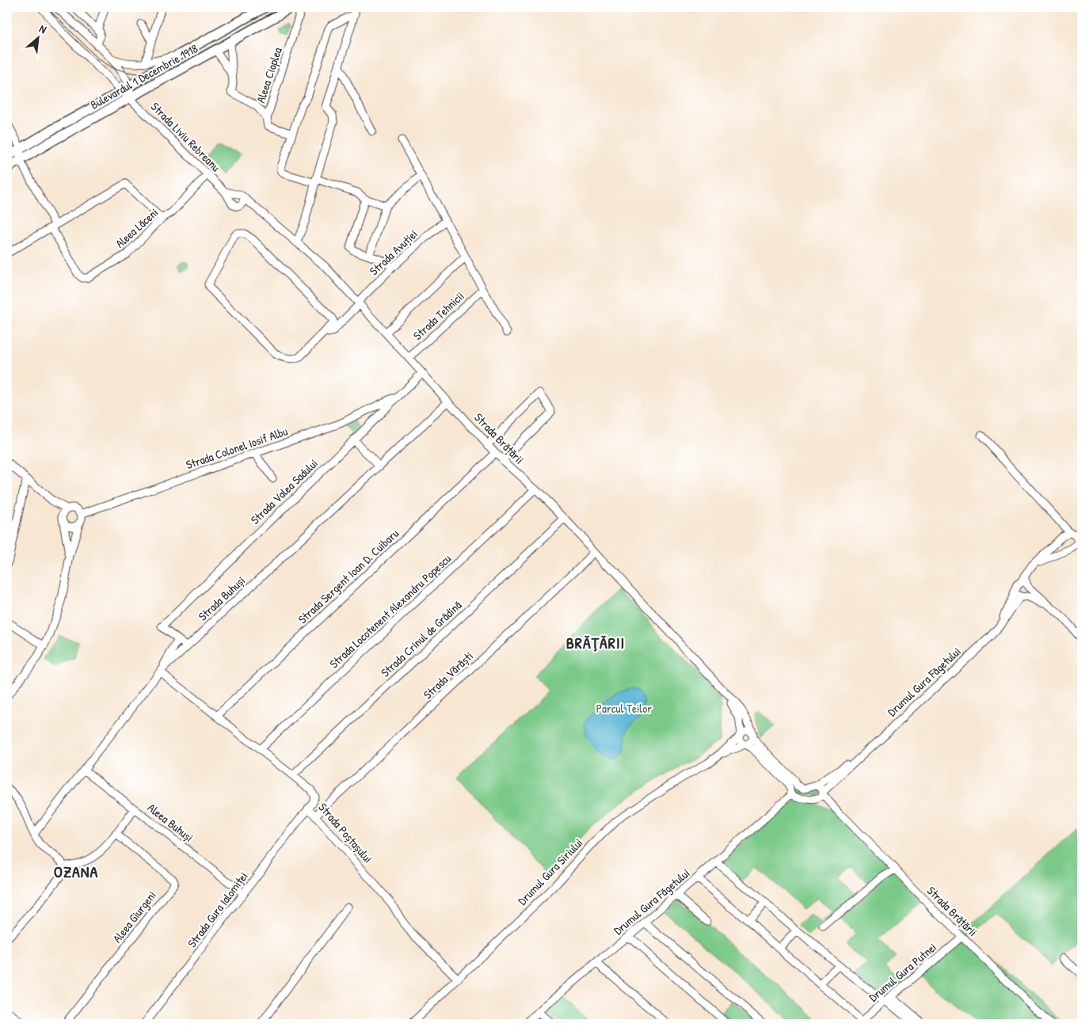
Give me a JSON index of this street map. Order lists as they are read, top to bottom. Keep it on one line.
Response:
{"streets":{"main road":["Bulevardul 1 Decembrie 1918"],"street":["Aleea Cioplea","Strada Liviu Rebreanu","Aleea Lăceni","Strada Avuției","Strada Tehnicii","Strada Brățării","Strada Colonel Iosif Albu","Strada Valea Sadului","Strada Sergent Ioan D. Cuibaru","Strada Buhuși","Strada Locotenent Alexandru Popescu","Strada Crinul de Grădină","Strada Vărăști","Drumul Gura Făgetului","Aleea Buhuși","Strada Poștașului","Drumul Gura Siriului","Strada Gura Ialomiței","Aleea Giurgeni","Drumul Gura Putnei"]},"crossings":[["Bulevardul 1 Decembrie 1918","Strada Liviu Rebreanu"],["Bulevardul 1 Decembrie 1918","Aleea Lăceni"],["Strada Liviu Rebreanu","Aleea Lăceni"],["Strada Liviu Rebreanu","Strada Brățării"],["Strada Avuției","Strada Brățării"],["Strada Tehnicii","Strada Brățării"],["Strada Brățării","Strada Valea Sadului"],["Strada Brățării","Strada Sergent Ioan D. Cuibaru"],["Strada Brățării","Strada Buhuși"],["Strada Brățării","Strada Locotenent Alexandru Popescu"],["Strada Brățării","Strada Crinul de Grădină"],["Strada Brățării","Strada Vărăști"],["Strada Brățării","Drumul Gura Făgetului"],["Strada Brățării","Drumul Gura Siriului"],["Strada Brățării","Drumul Gura Putnei"],["Strada Colonel Iosif Albu","Strada Valea Sadului"],["Strada Sergent Ioan D. Cuibaru","Strada Poștașului"],["Strada Buhuși","Aleea Buhuși"],["Strada Buhuși","Strada Poștașului"],["Strada Locotenent Alexandru Popescu","Strada Poștașului"],["Strada Crinul de Grădină","Strada Poștașului"],["Strada Vărăști","Strada Poștașului"],["Aleea Buhuși","Strada Gura Ialomiței"],["Strada Poștașului","Drumul Gura Siriului"],["Strada Poștașului","Strada Gura Ialomiței"]],"districts":["BRĂȚĂRII","OZANA"],"parks":["Parcul Teilor"],"north":"top right"}
